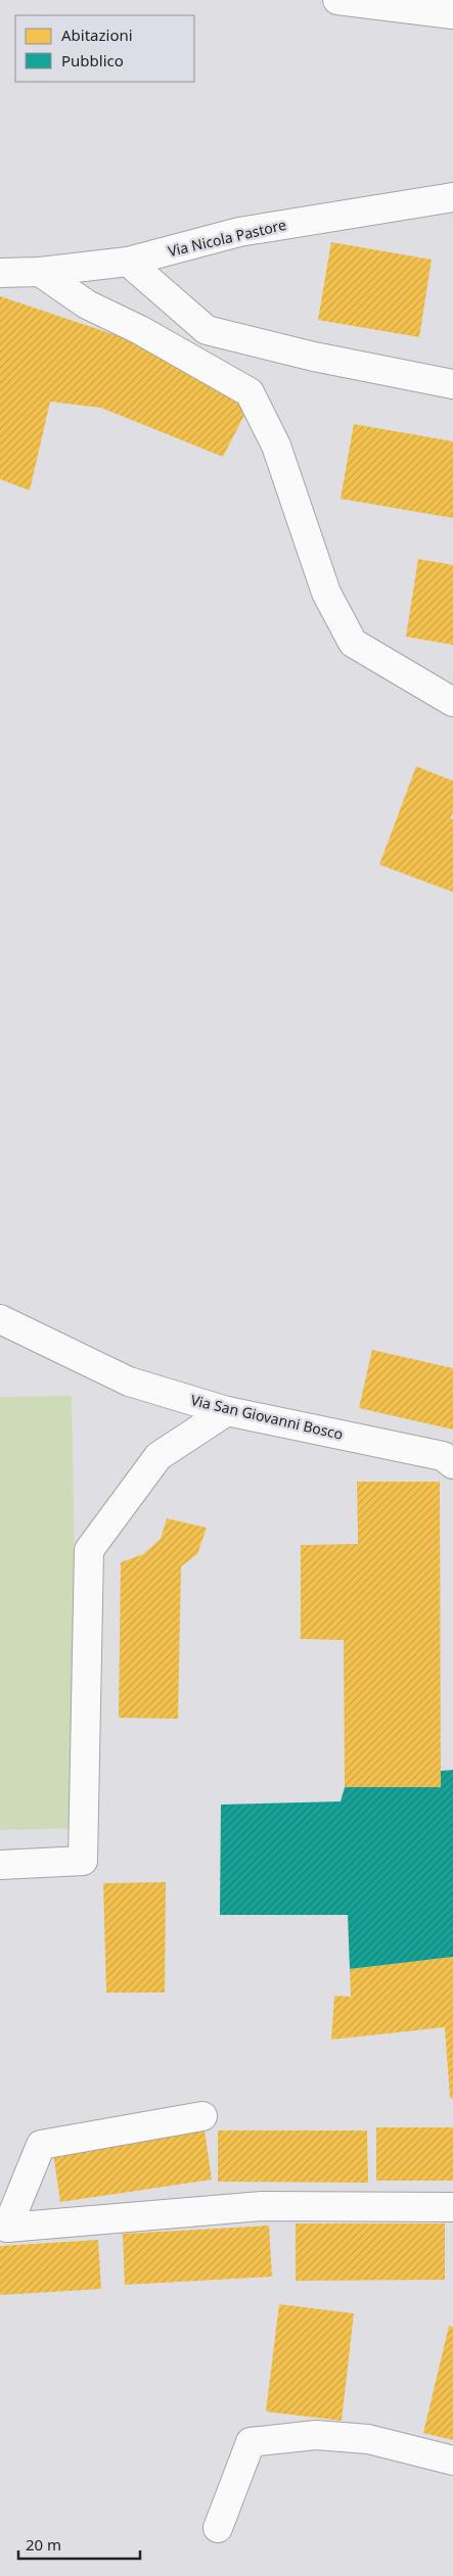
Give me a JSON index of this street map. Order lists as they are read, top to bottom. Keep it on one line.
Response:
{"streets":{"street":["Via Nicola Pastore","Via San Giovanni Bosco"]},"legend":["Abitazioni","Pubblico"],"scale_bar":"20 m"}
